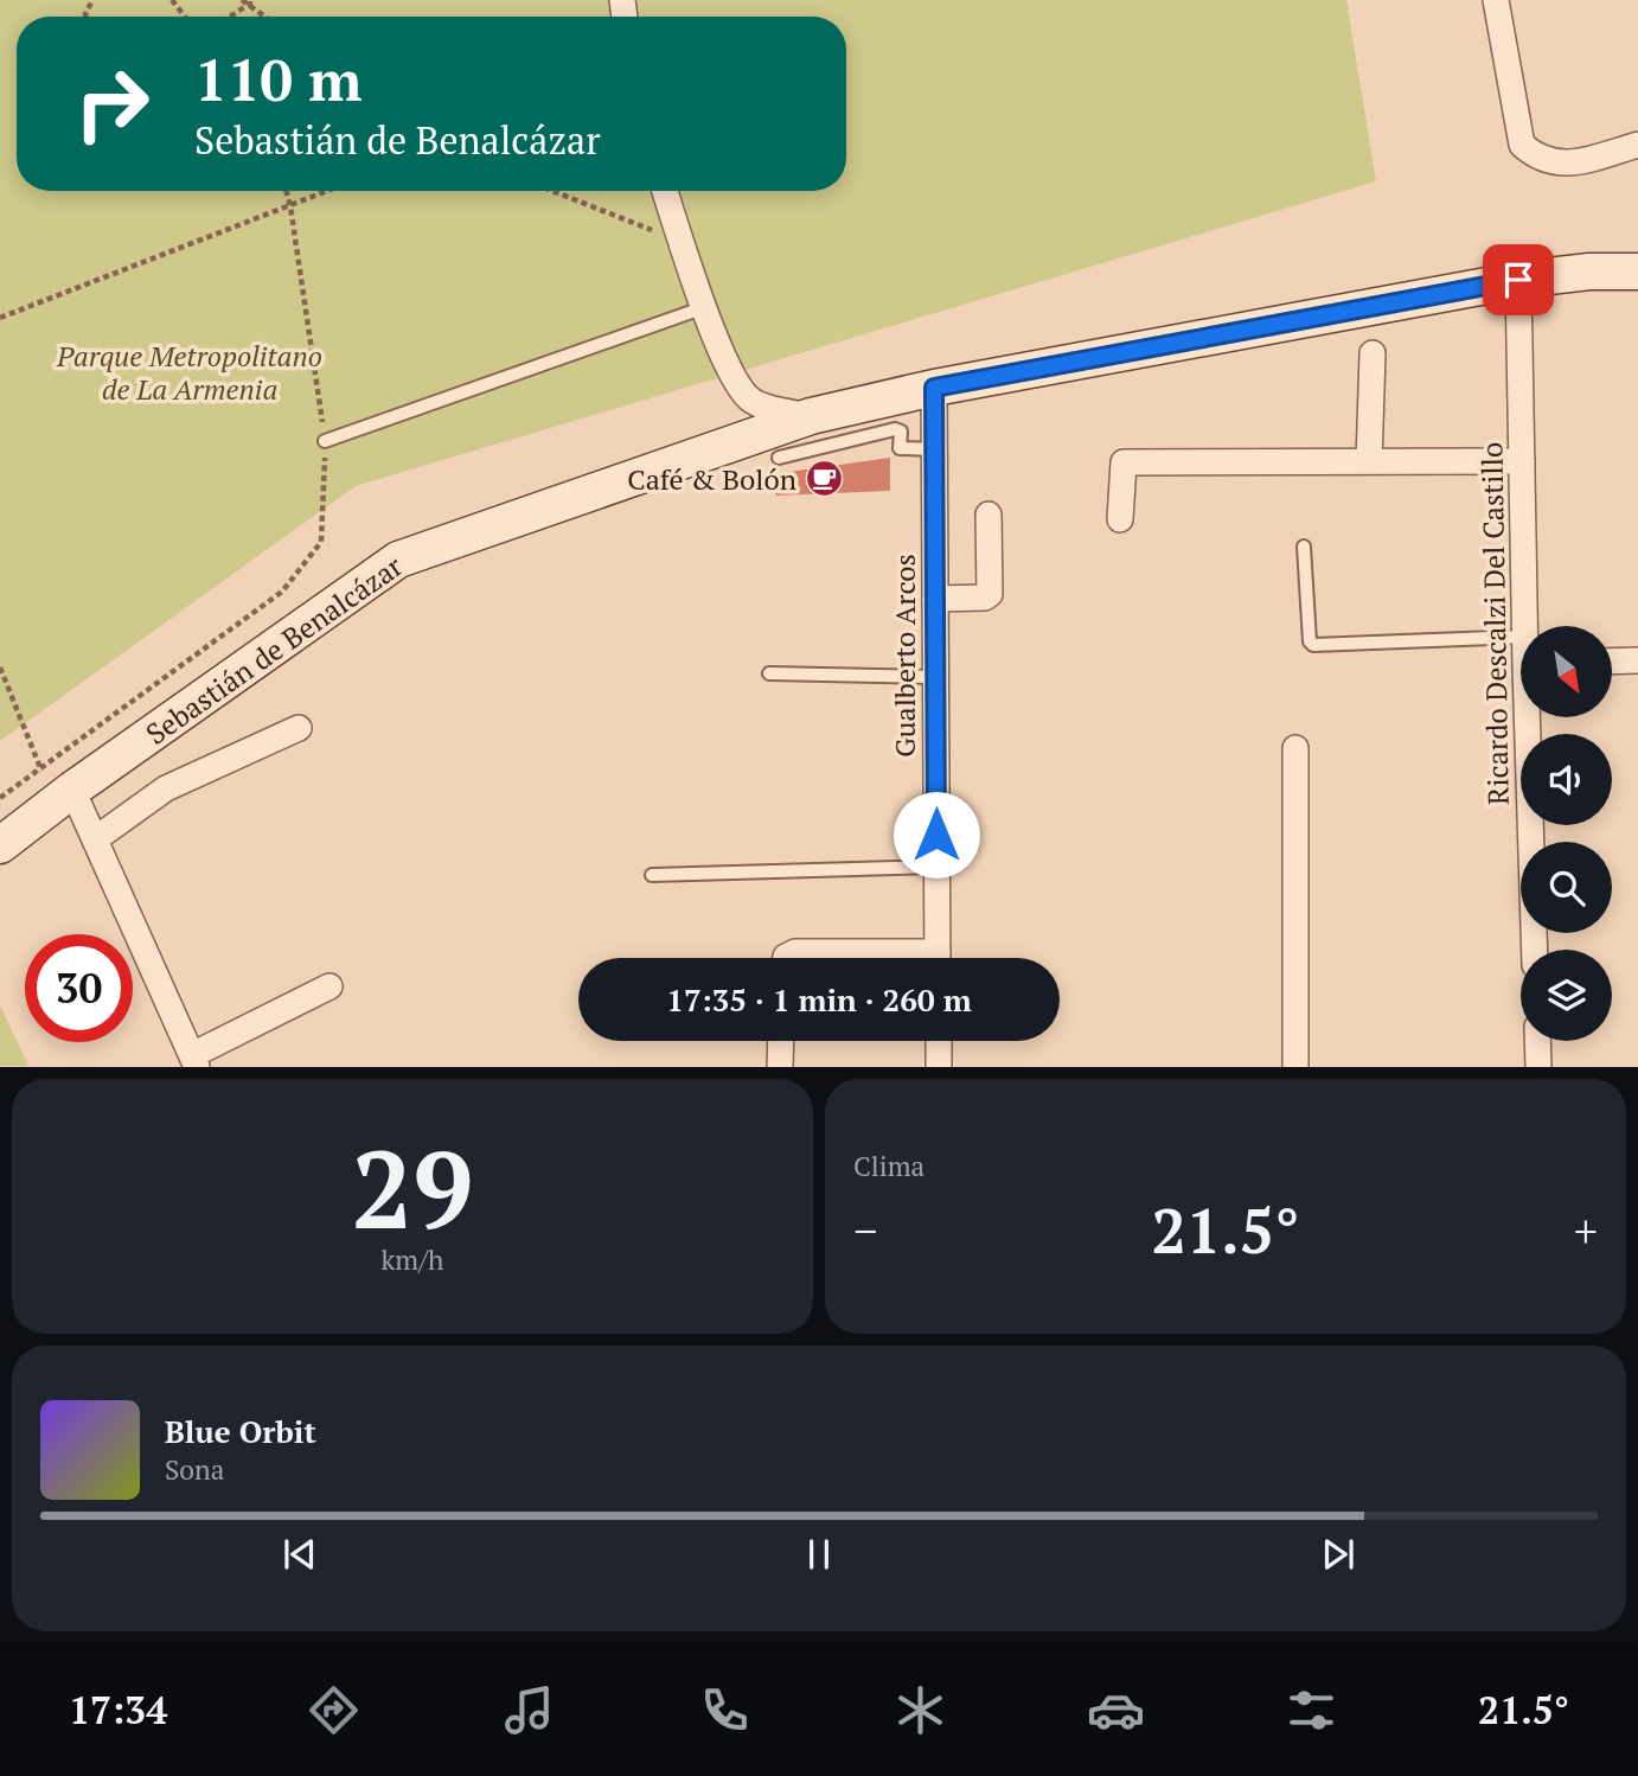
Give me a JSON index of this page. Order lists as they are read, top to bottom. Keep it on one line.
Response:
{"streets":{"main road":["Sebastián de Benalcázar"],"street":["Ricardo Descalzi Del Castillo","Gualberto Arcos"]},"crossings":[["Ricardo Descalzi Del Castillo","Sebastián de Benalcázar"],["Sebastián de Benalcázar","Gualberto Arcos"]],"parks":["Parque Metropolitano de La Armenia"],"places":{"cafe":["Café & Bolón"]},"north":"bottom right","page":{"turn":["110 m","Sebastián de Benalcázar"],"limit":"30","trip":"17:35 · 1 min · 260 m","tile":[["29","km/h"],"Clima"],"heat":["−","21.5°","+"],"song":["Blue Orbit","Sona"],"tabs":["17:34","21.5°"]}}
